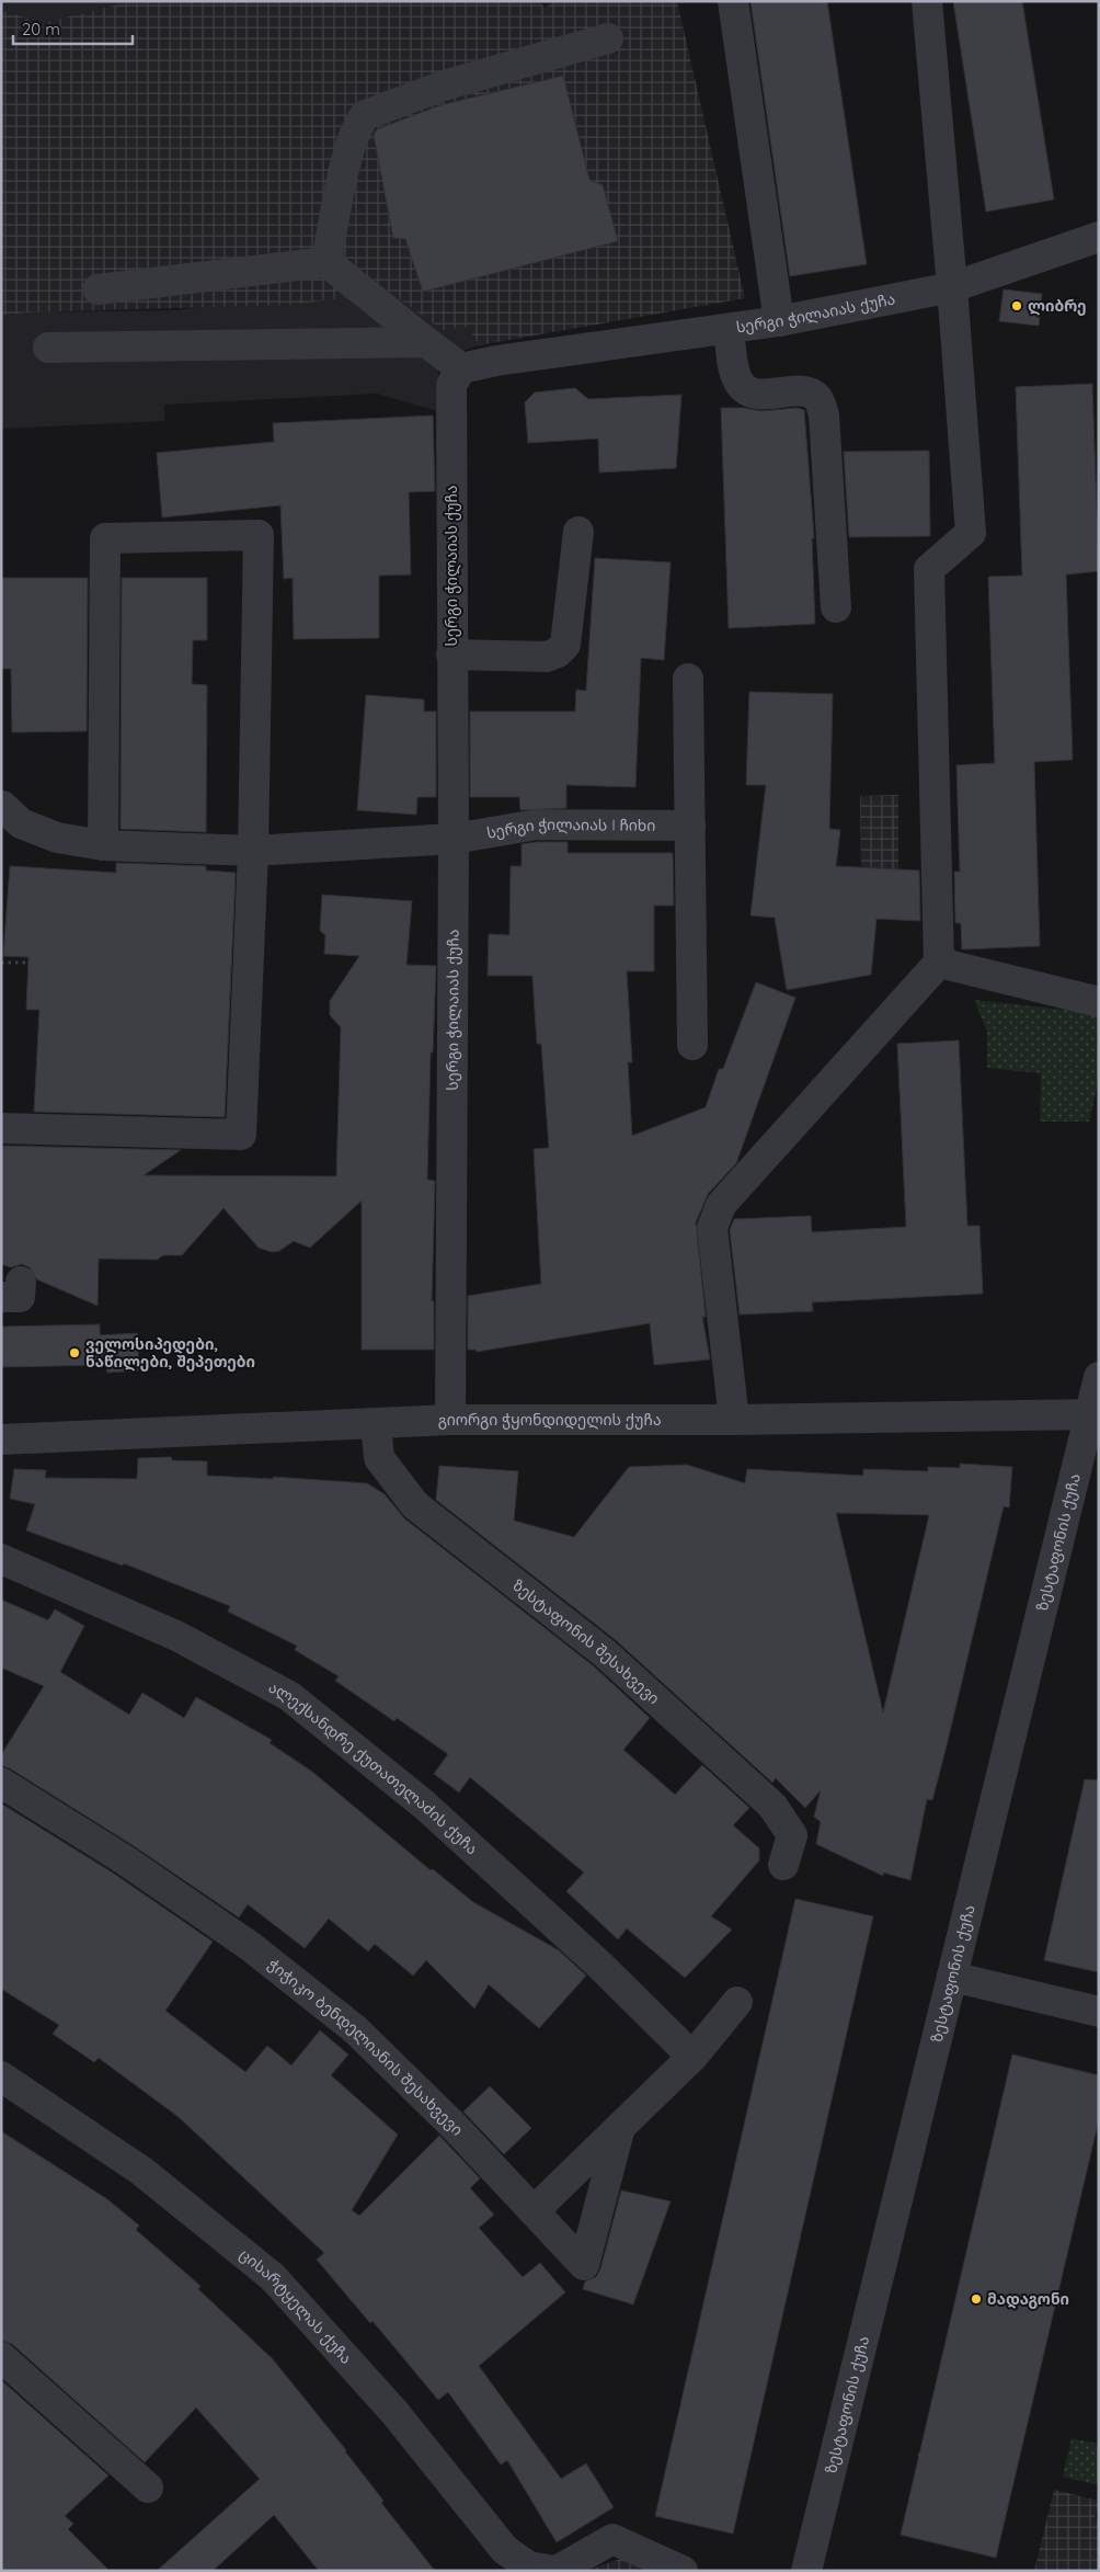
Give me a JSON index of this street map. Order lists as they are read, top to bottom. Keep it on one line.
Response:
{"streets":{"street":["სერგი ჭილაიას ქუჩა","სერგი ჭილაიას I ჩიხი","გიორგი ჭყონდიდელის ქუჩა","ზესტაფონის ქუჩა","ზესტაფონის შესახვევი","ალექსანდრე ქუთათელაძის ქუჩა","ჭიჭიკო ბენდელიანის შესახვევი","ცისარტყელას ქუჩა"]},"crossings":[["სერგი ჭილაიას ქუჩა","სერგი ჭილაიას I ჩიხი"],["სერგი ჭილაიას ქუჩა","გიორგი ჭყონდიდელის ქუჩა"],["გიორგი ჭყონდიდელის ქუჩა","ზესტაფონის ქუჩა"],["გიორგი ჭყონდიდელის ქუჩა","ზესტაფონის შესახვევი"]],"places":["ლიბრე","ველოსიპედები, ნაწილები, შეპეთები","მადაგონი"],"scale_bar":"20 m"}
